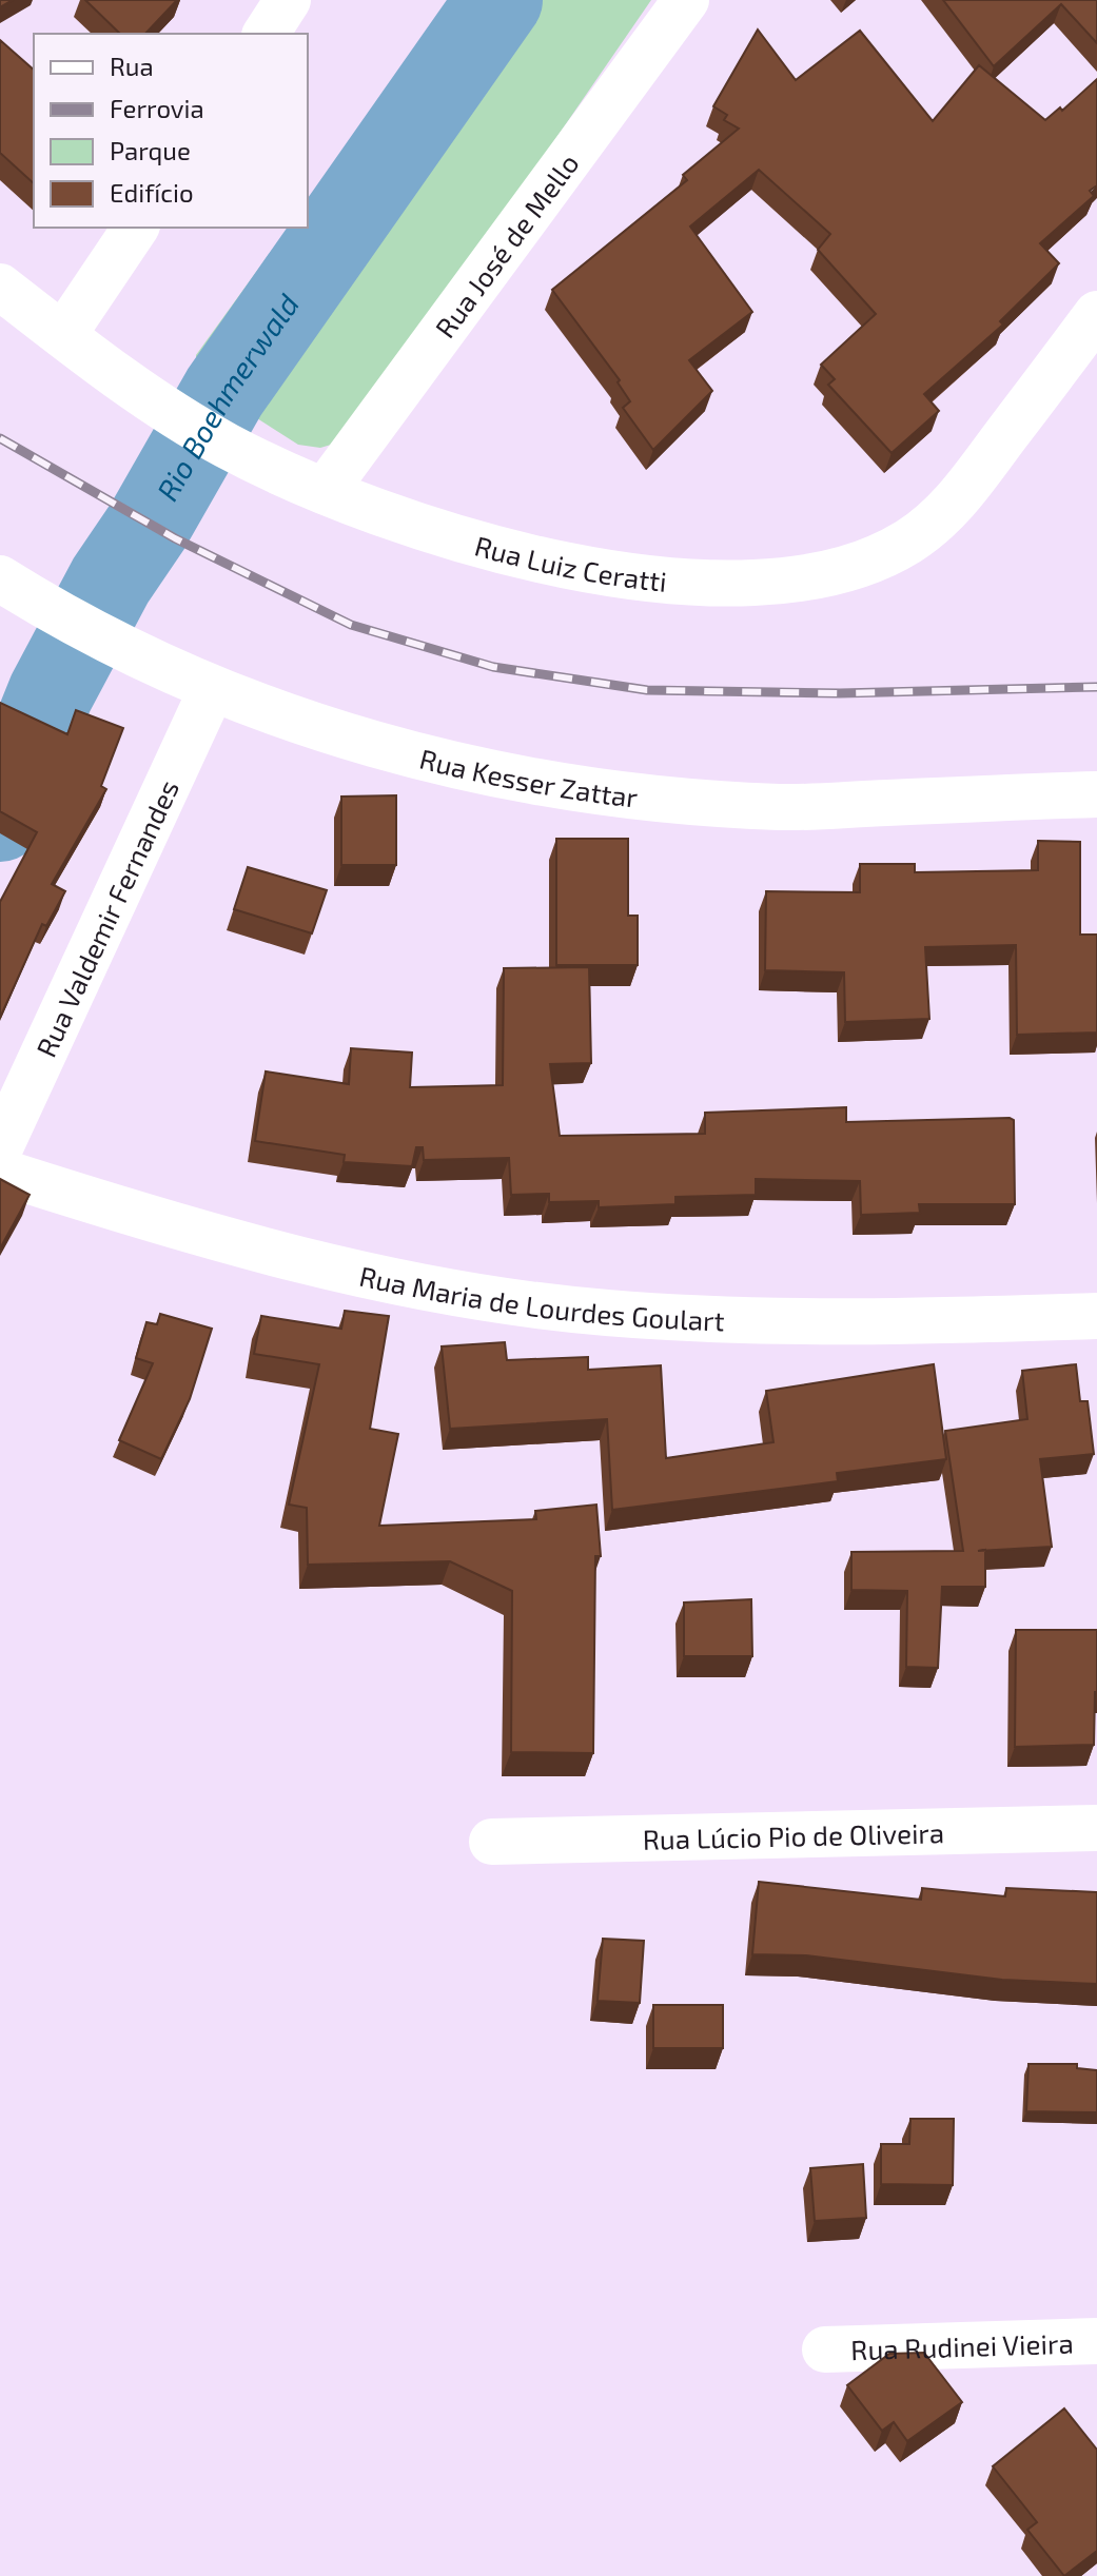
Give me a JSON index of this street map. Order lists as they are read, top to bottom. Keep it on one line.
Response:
{"streets":{"street":["Rua José de Mello","Rua Luiz Ceratti","Rua Kesser Zattar","Rua Valdemir Fernandes","Rua Maria de Lourdes Goulart","Rua Lúcio Pio de Oliveira","Rua Rudinei Vieira"]},"crossings":[["Rua José de Mello","Rua Luiz Ceratti"],["Rua Kesser Zattar","Rua Valdemir Fernandes"]],"water":["Rio Boehmerwald"],"legend":["Rua","Ferrovia","Parque","Edifício"]}
